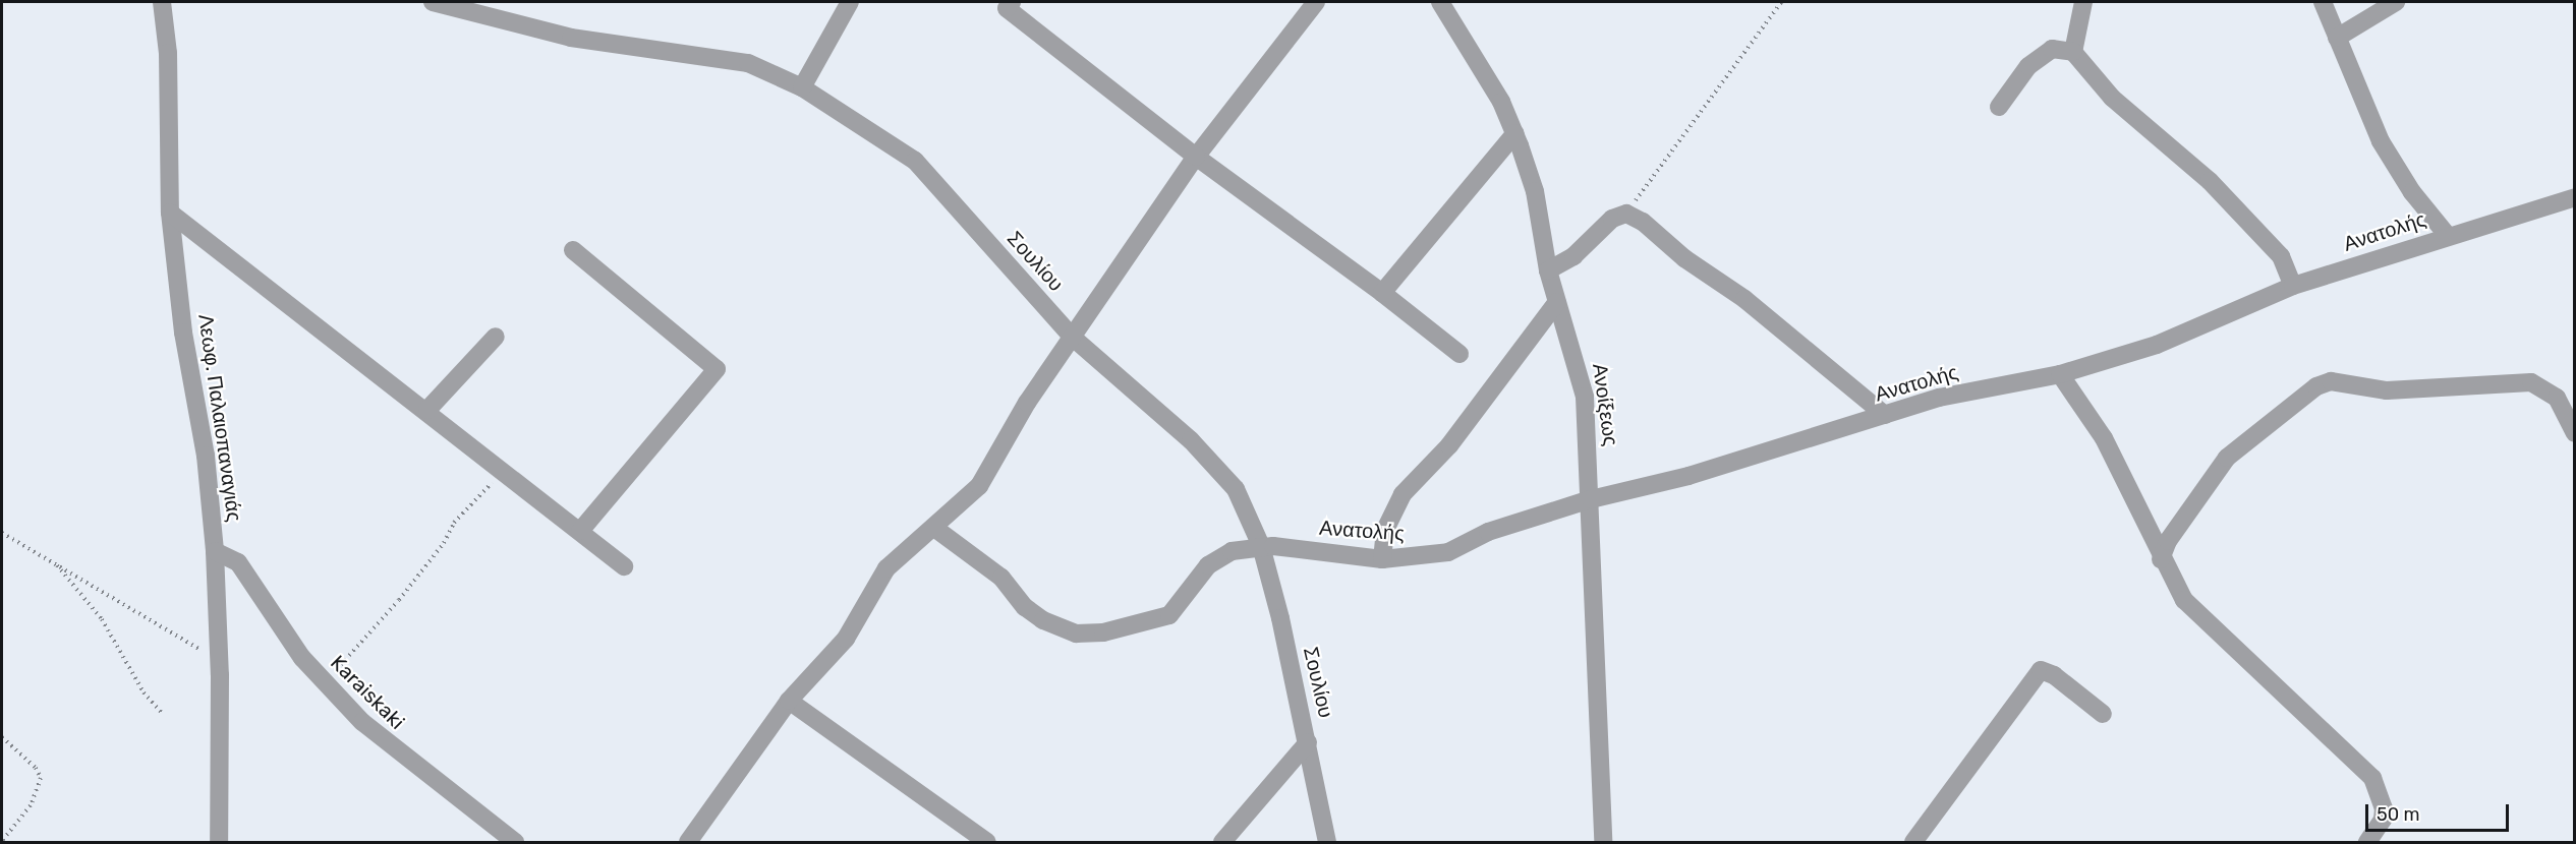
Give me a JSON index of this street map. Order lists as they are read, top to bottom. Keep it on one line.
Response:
{"streets":{"street":["Ανατολής","Σουλίου","Ανοίξεως","Λεωφ. Παλαιοπαναγιάς","Karaiskaki"]},"crossings":[["Ανατολής","Σουλίου"],["Ανατολής","Ανοίξεως"],["Λεωφ. Παλαιοπαναγιάς","Karaiskaki"]],"scale_bar":"50 m"}
